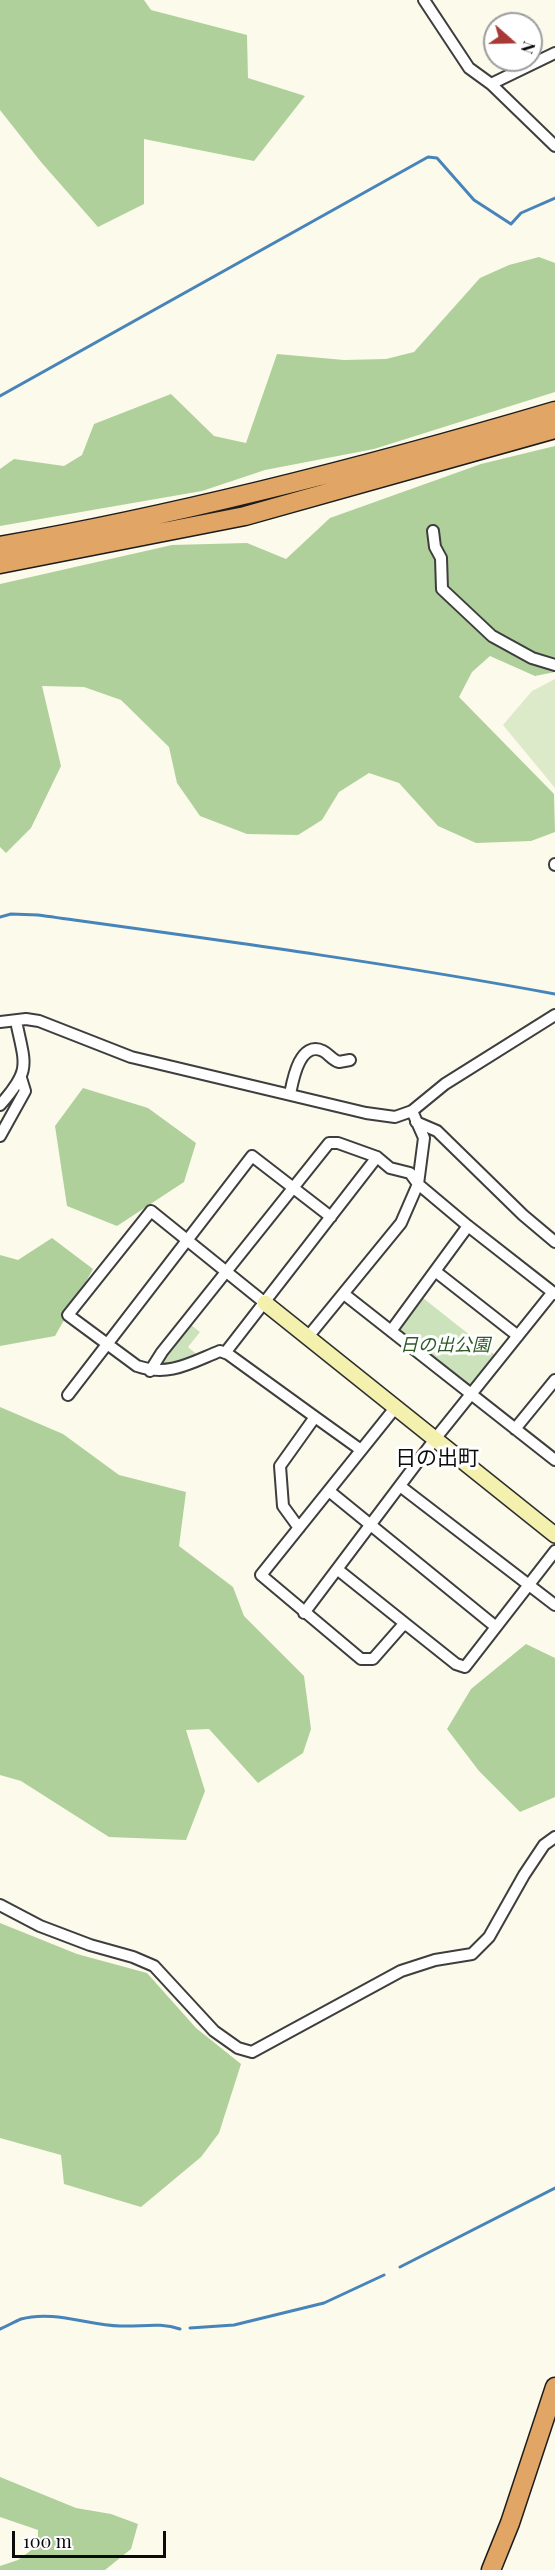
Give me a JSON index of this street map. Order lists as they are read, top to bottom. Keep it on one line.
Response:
{"districts":["日の出町"],"parks":["日の出公園"],"scale_bar":"100 m","north":"right"}
